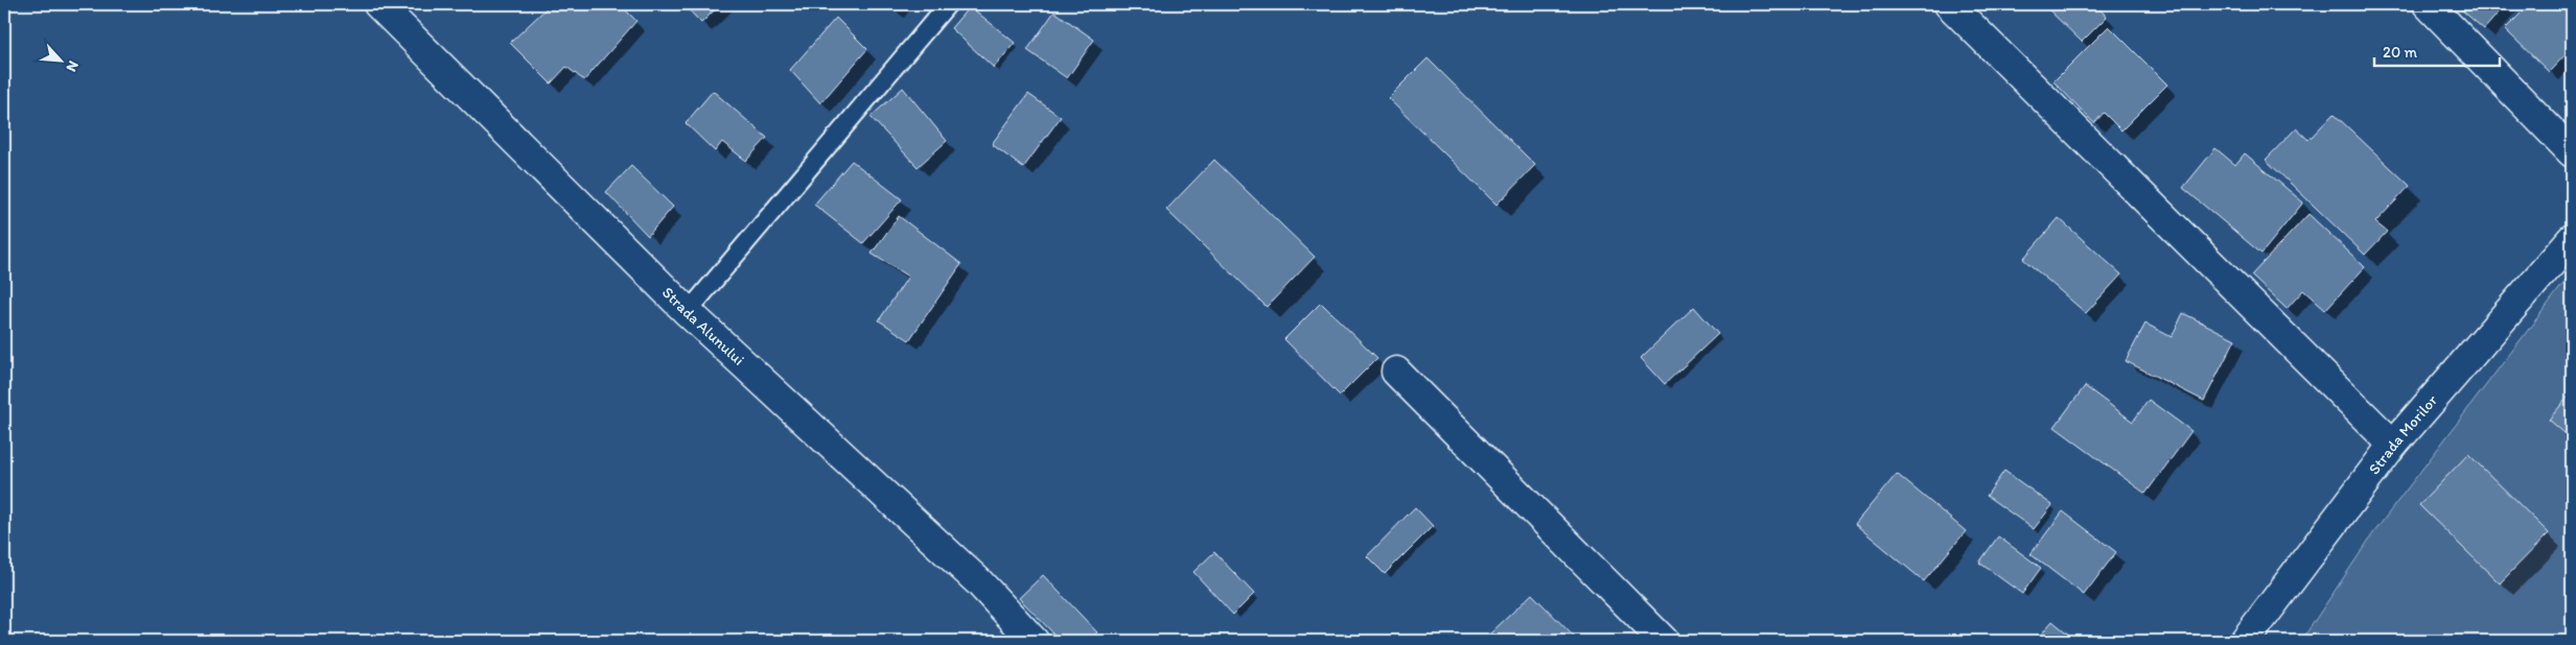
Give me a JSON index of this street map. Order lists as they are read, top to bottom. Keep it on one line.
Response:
{"streets":{"street":["Strada Alunului","Strada Morilor"]},"scale_bar":"20 m","north":"bottom right"}
